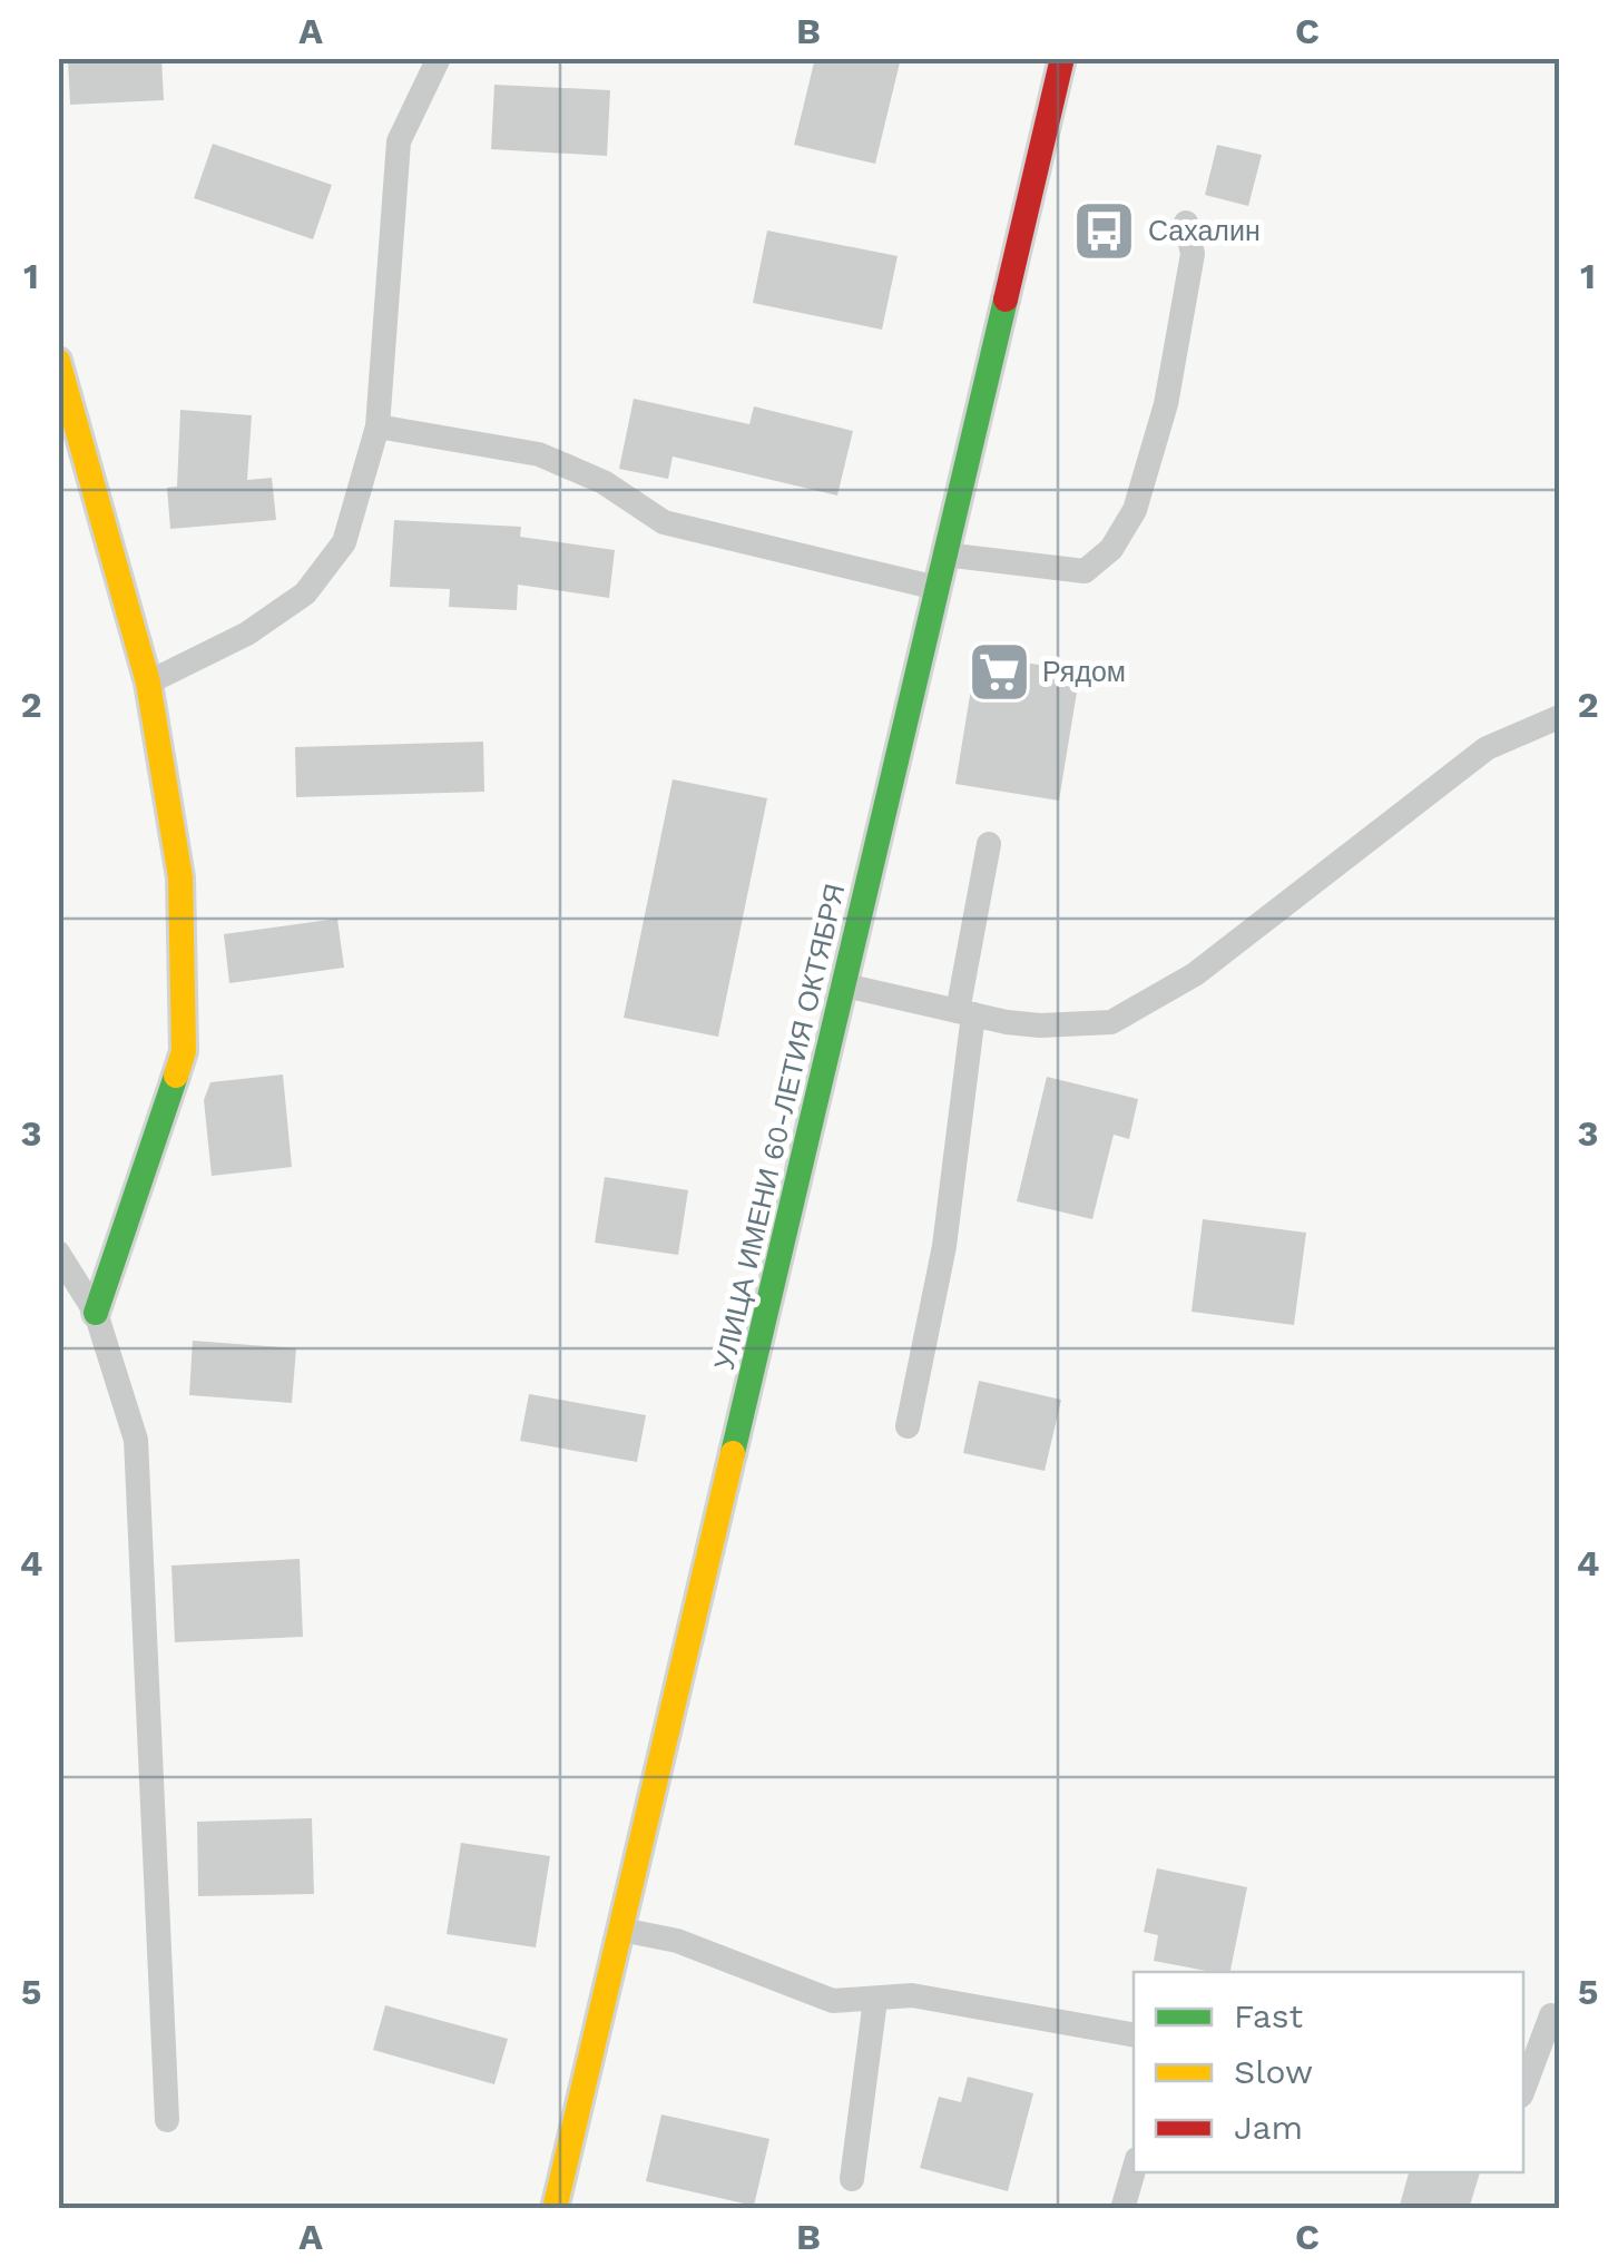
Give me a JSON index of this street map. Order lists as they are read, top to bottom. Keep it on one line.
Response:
{"streets":{"main road":["УЛИЦА ИМЕНИ 60-ЛЕТИЯ ОКТЯБРЯ"]},"places":{"bus stop":["Сахалин"],"supermarket":["Рядом"]},"legend":["Fast","Slow","Jam"],"grid":{"columns":["A","B","C"],"rows":["1","2","3","4","5"]}}
